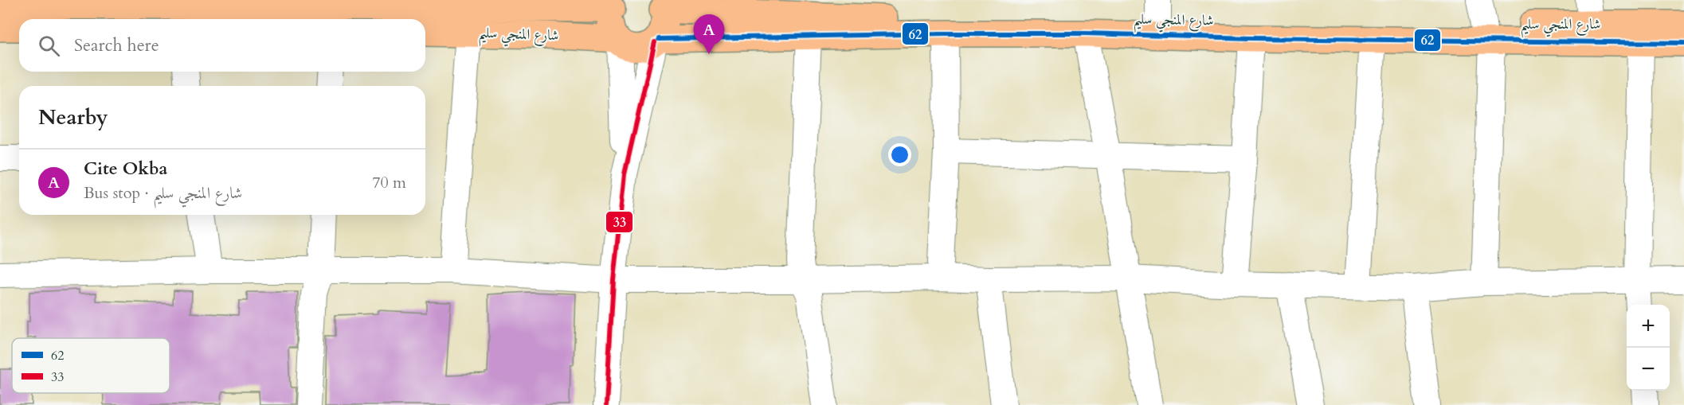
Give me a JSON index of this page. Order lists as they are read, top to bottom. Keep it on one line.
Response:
{"streets":{"main road":["شارع المنجي سليم"]},"lines":["transit line 62","transit line 33"],"legend":["62","33"],"page":{"pins":"A","search":"Search here","heading":"Nearby","list":[{"mark":"A","name":"Cite Okba","note":"Bus stop · شارع المنجي سليم","value":"70 m"}],"map_buttons":["+","−"]}}
